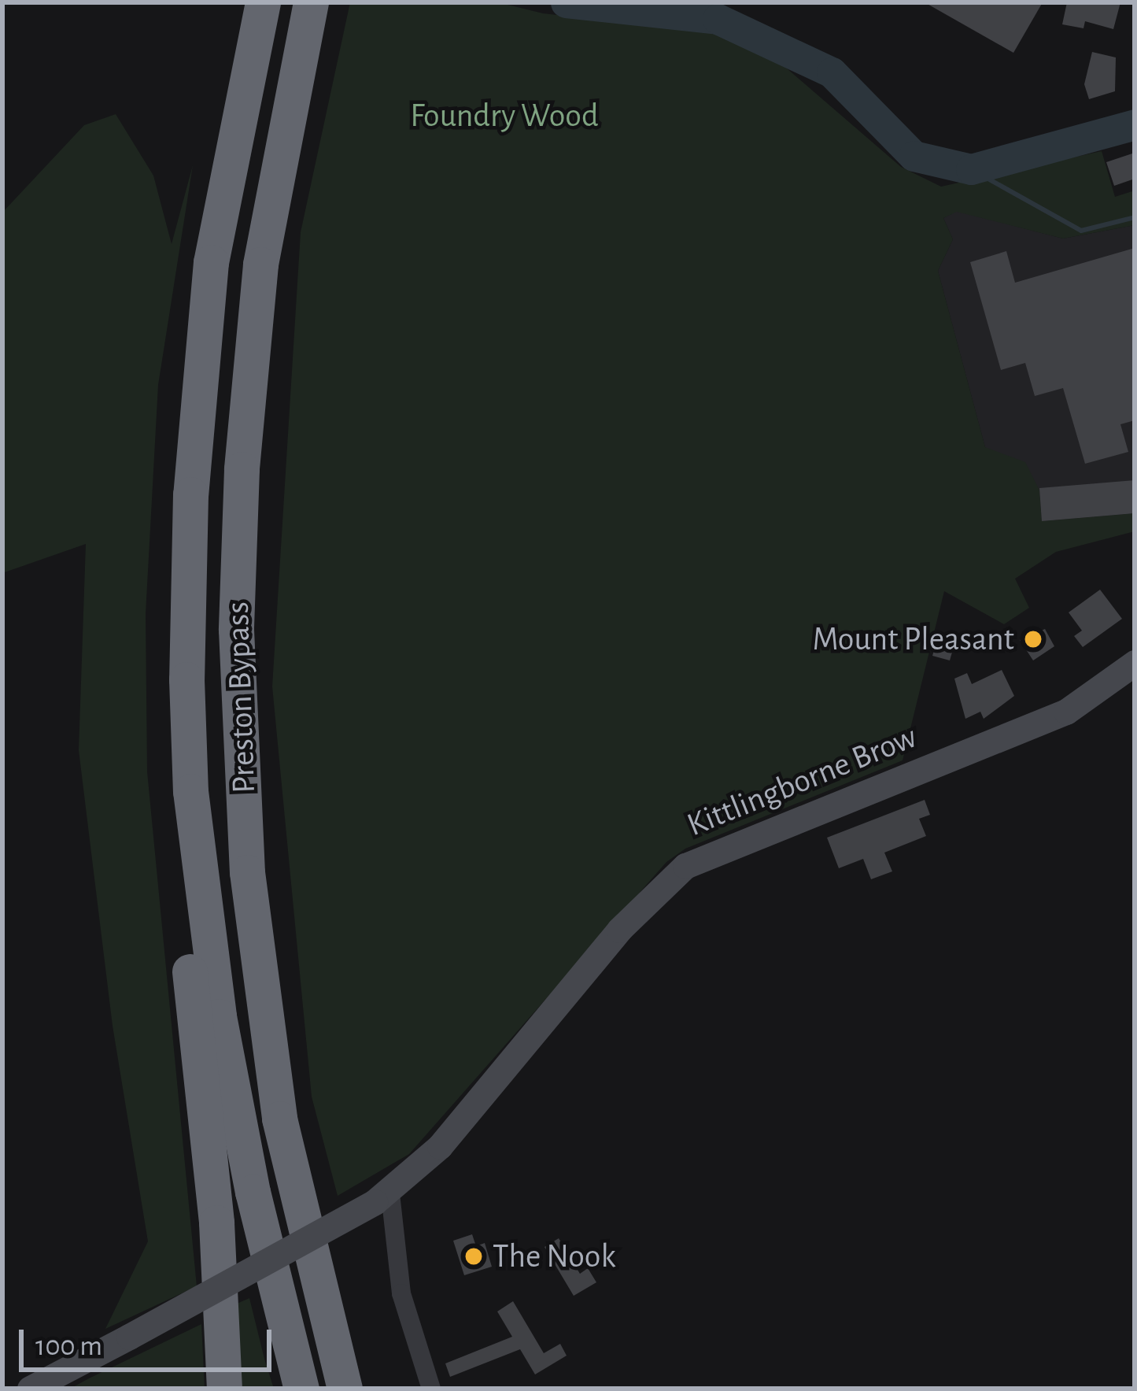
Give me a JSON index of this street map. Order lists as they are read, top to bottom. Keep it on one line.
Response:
{"streets":{"highway":["Preston Bypass"],"street":["Kittlingborne Brow"]},"parks":["Foundry Wood"],"places":["Mount Pleasant","The Nook"],"scale_bar":"100 m"}
